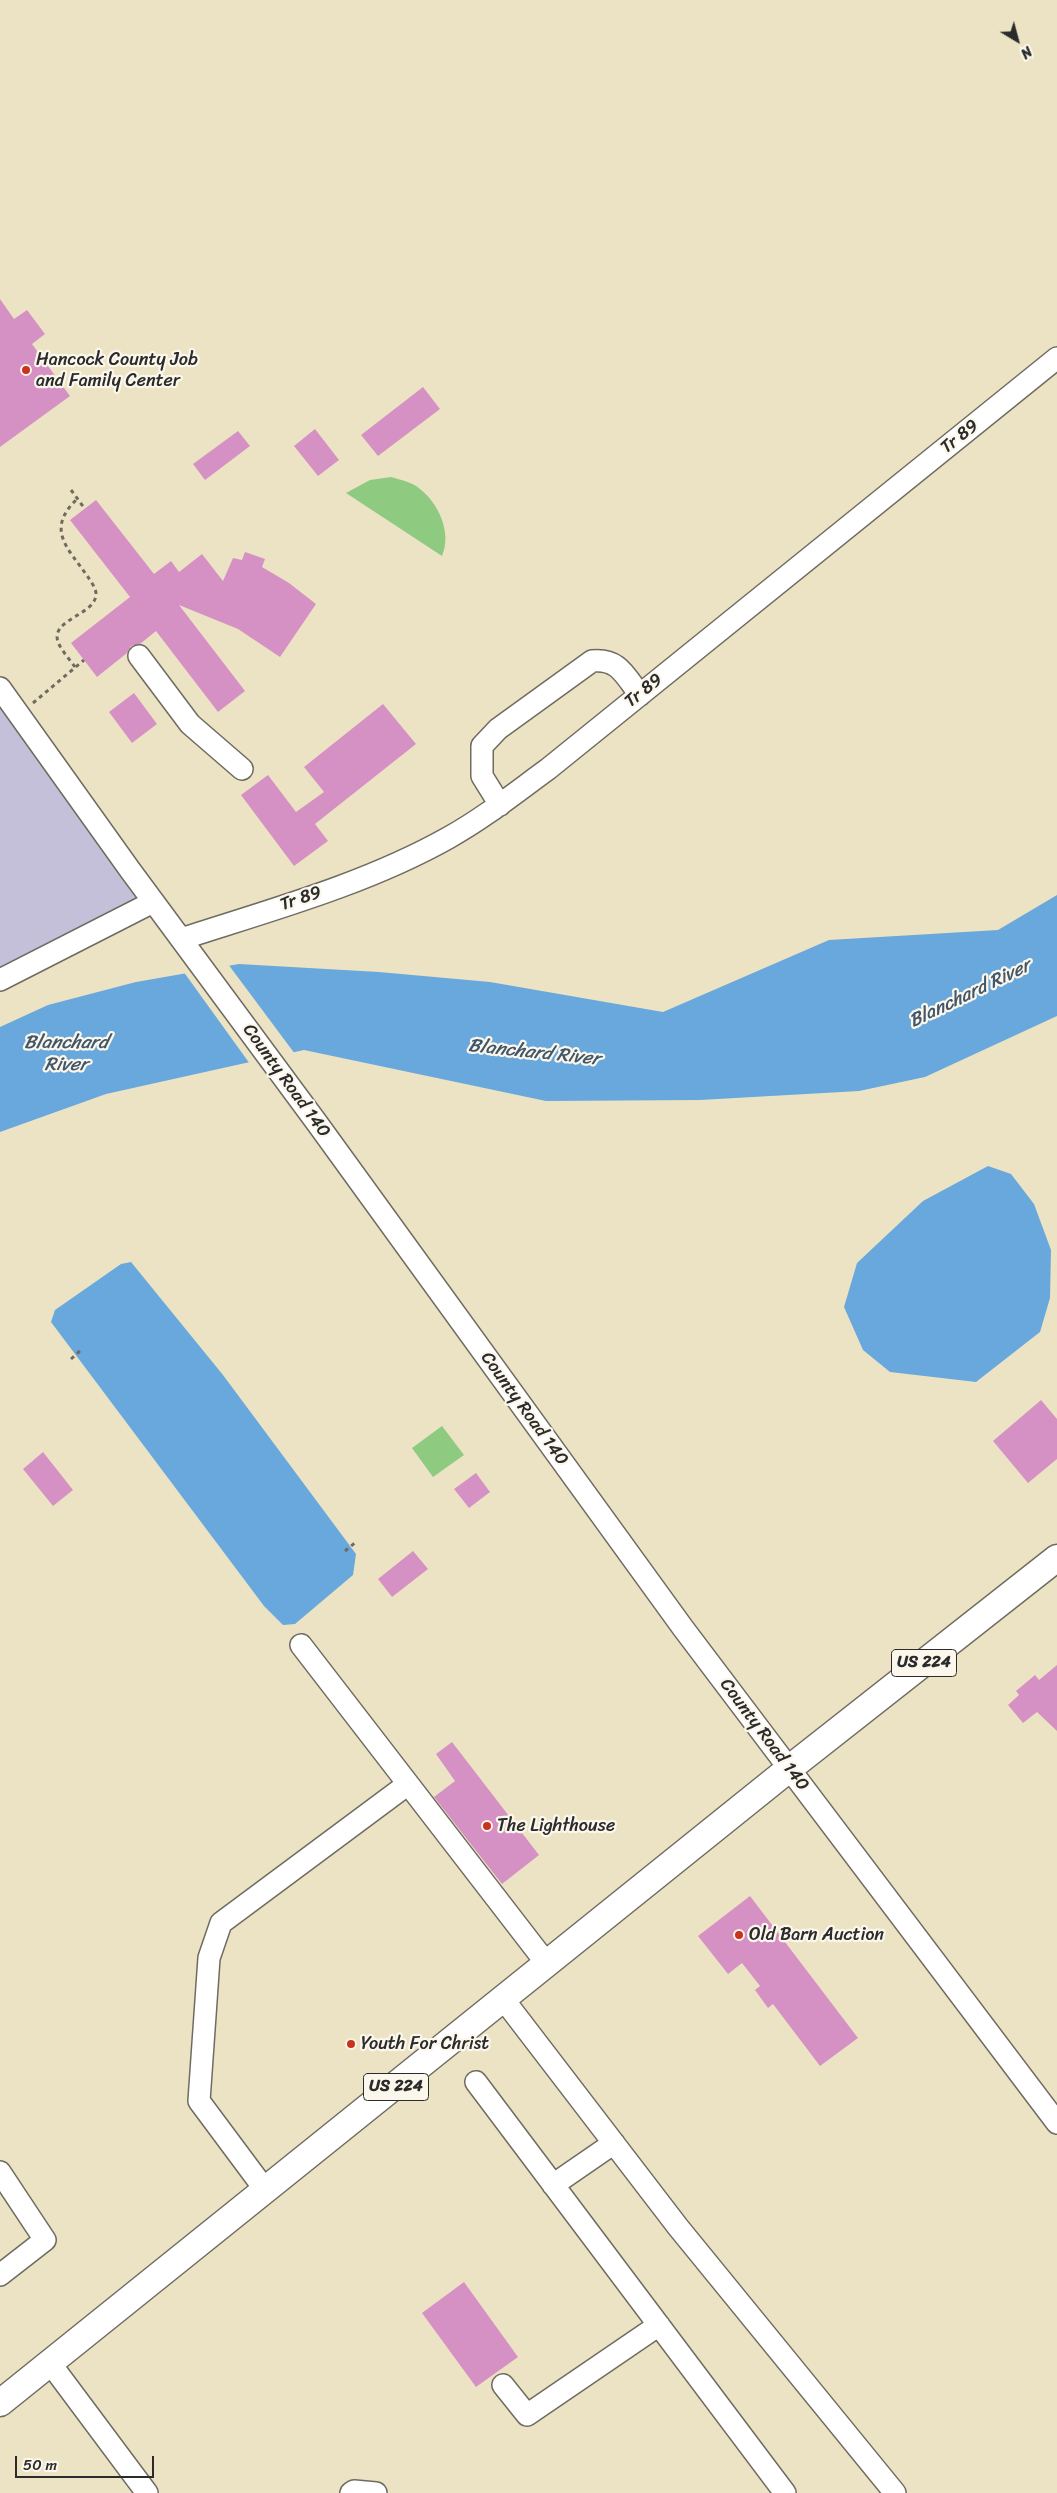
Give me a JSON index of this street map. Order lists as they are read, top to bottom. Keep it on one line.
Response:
{"streets":{"main road":["US 224"],"street":["Tr 89","County Road 140"]},"crossings":[["Tr 89","County Road 140"],["County Road 140","US 224"]],"water":["Blanchard River"],"places":["Hancock County Job and Family Center","The Lighthouse","Old Barn Auction","Youth For Christ"],"scale_bar":"50 m","north":"bottom right"}
